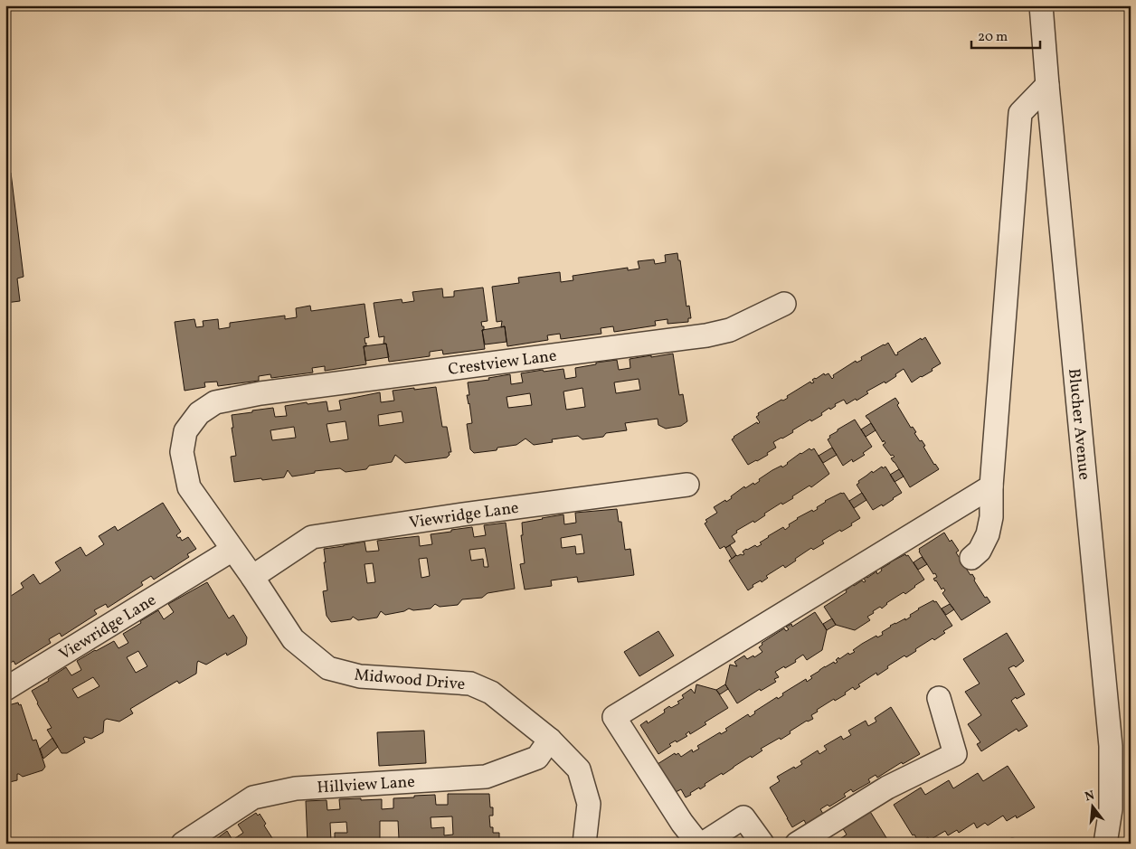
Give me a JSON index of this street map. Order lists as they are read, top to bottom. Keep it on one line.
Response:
{"streets":{"street":["Crestview Lane","Blucher Avenue","Viewridge Lane","Midwood Drive","Hillview Lane"]},"crossings":[["Crestview Lane","Midwood Drive"],["Viewridge Lane","Midwood Drive"],["Midwood Drive","Hillview Lane"]],"scale_bar":"20 m","north":"top"}
